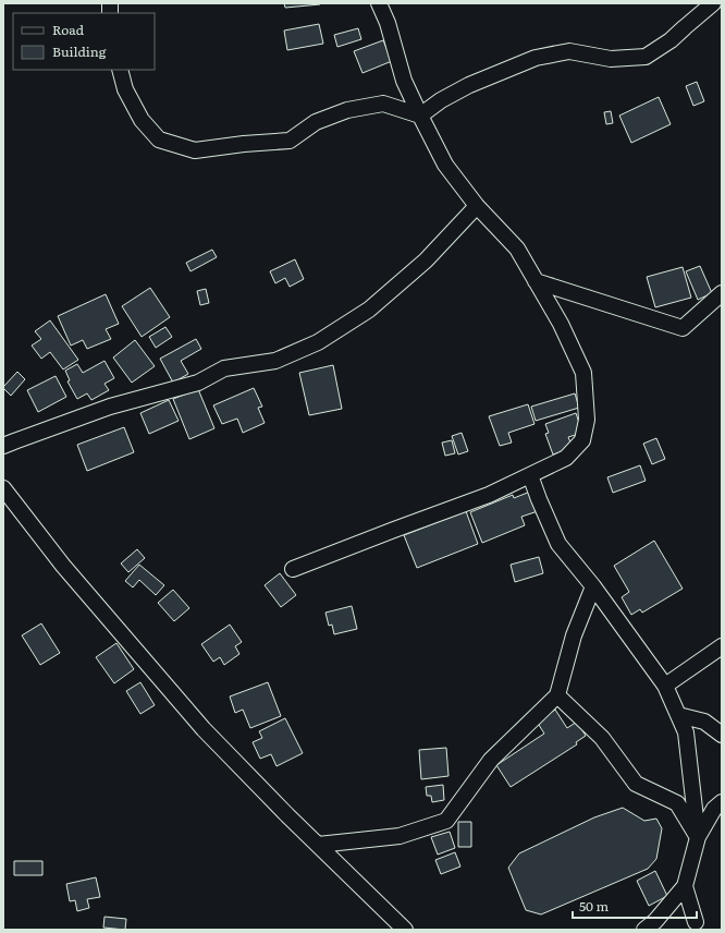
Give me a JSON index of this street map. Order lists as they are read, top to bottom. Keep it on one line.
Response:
{"legend":["Road","Building"],"scale_bar":"50 m"}
